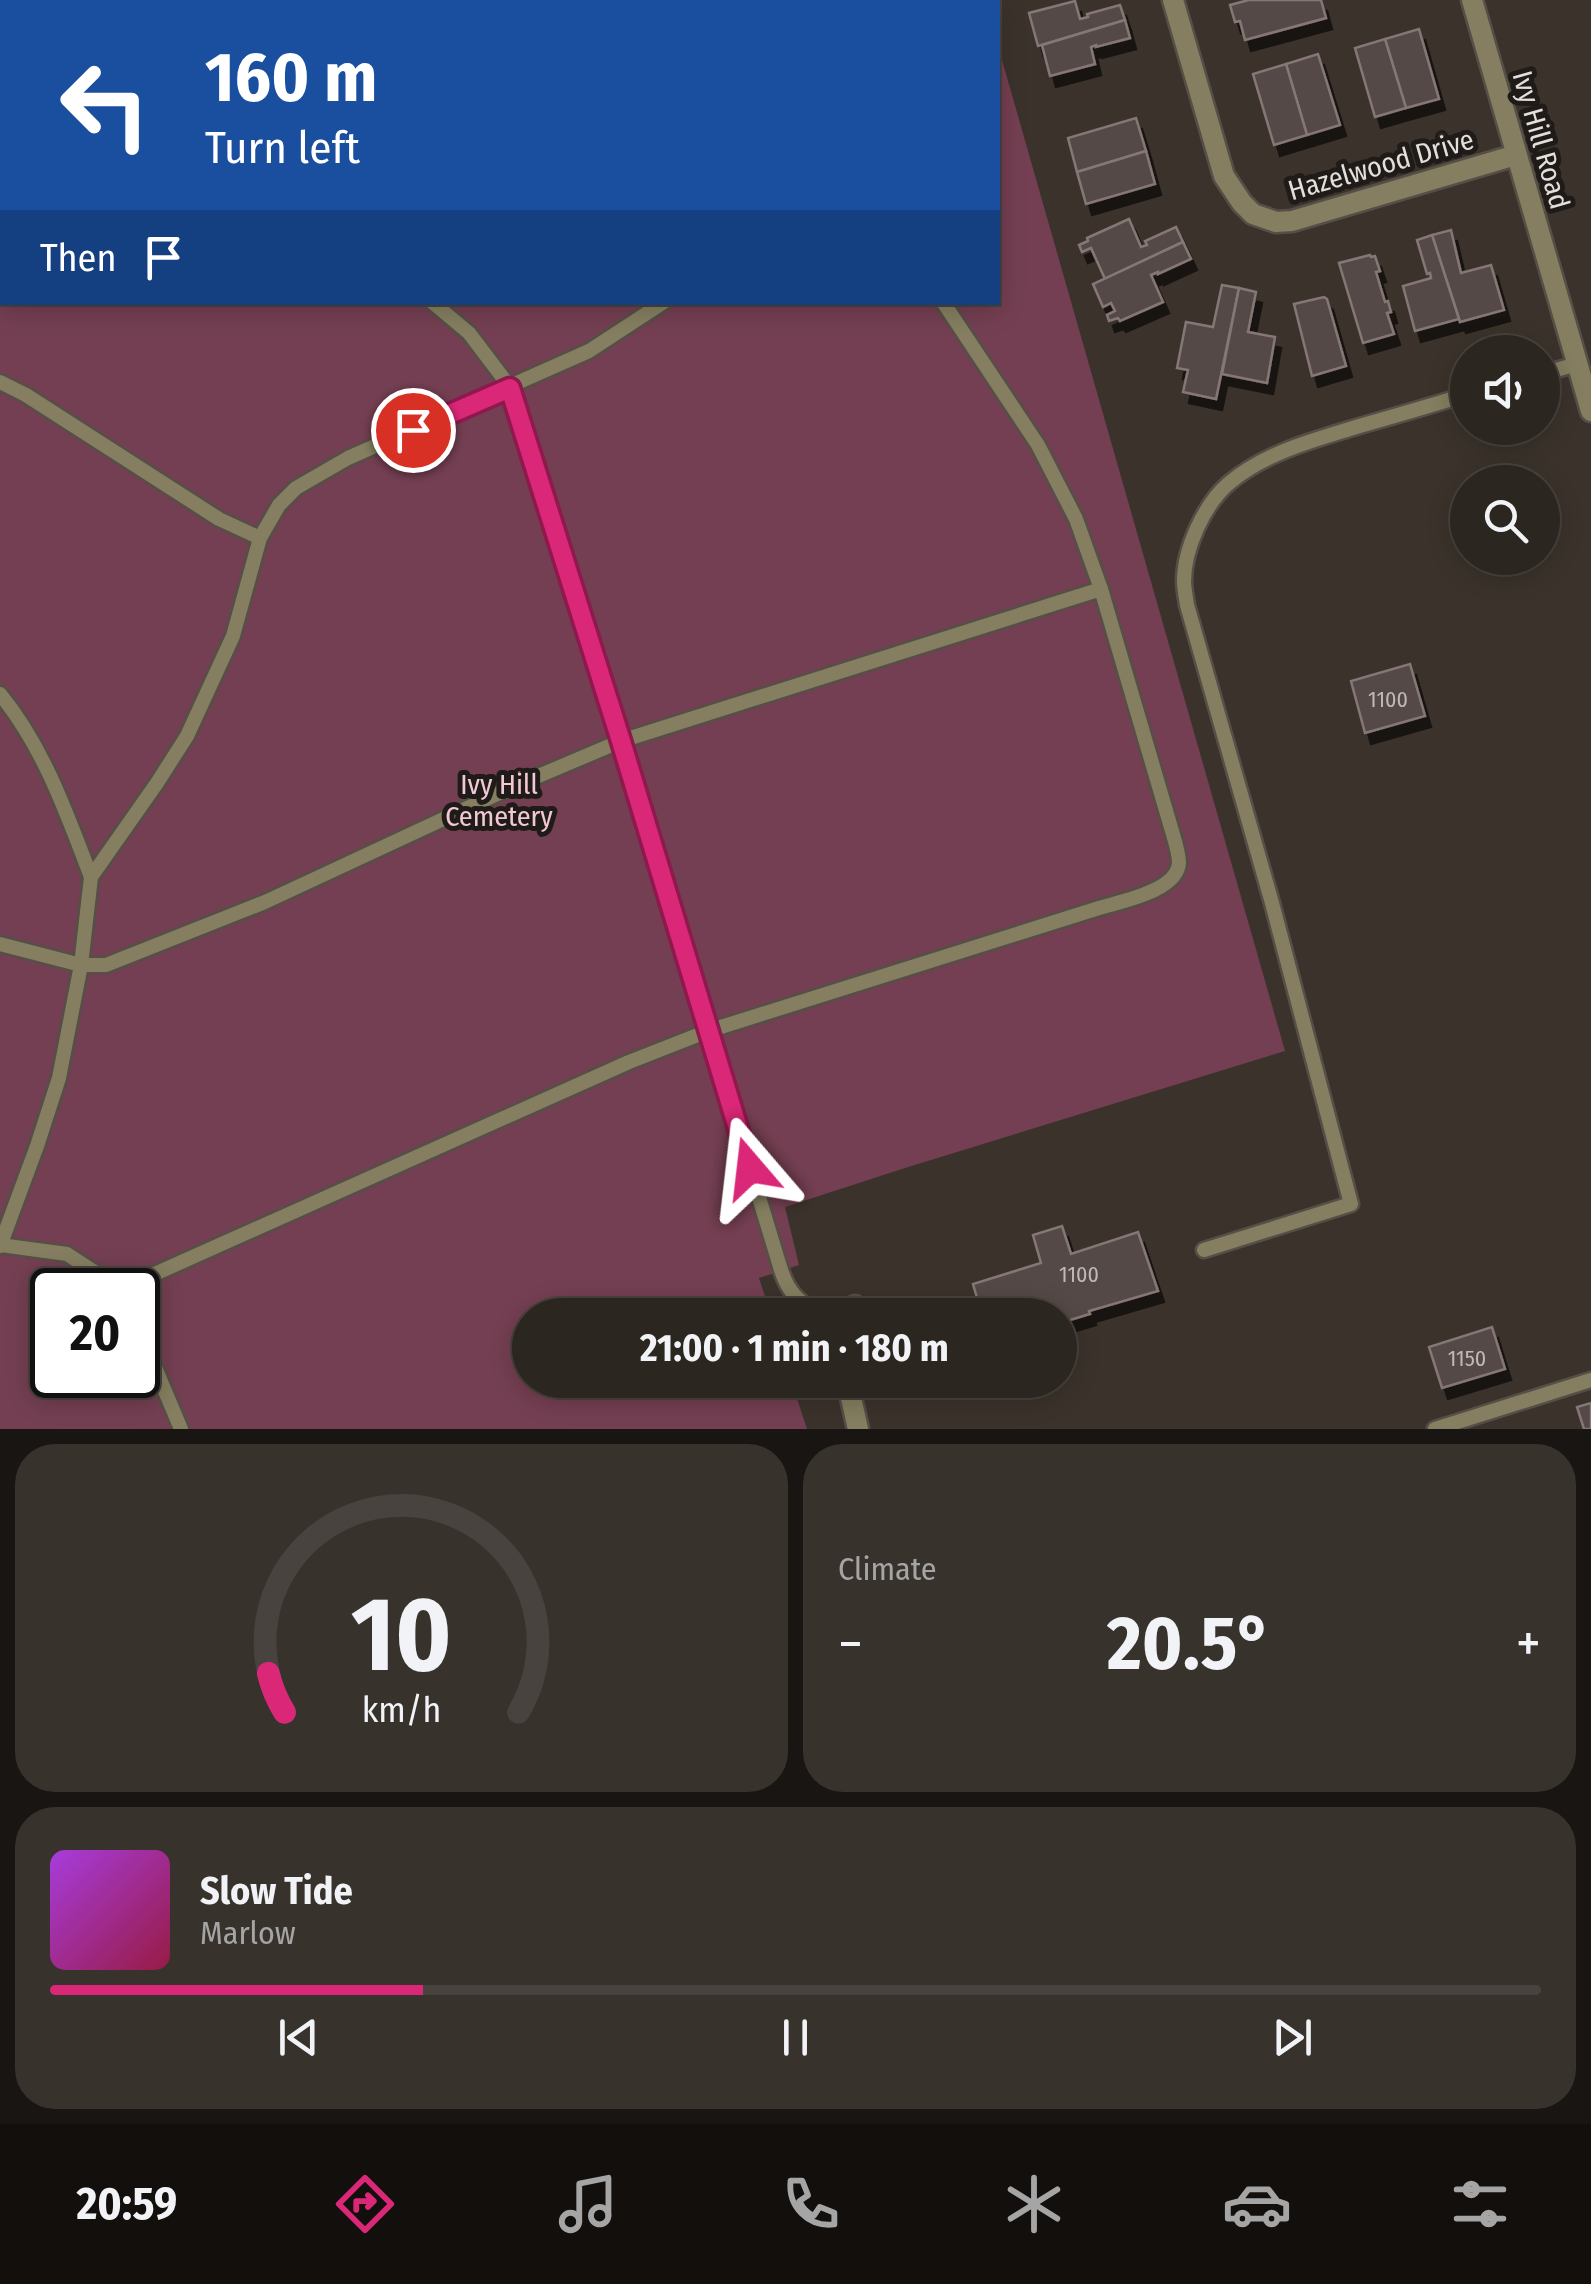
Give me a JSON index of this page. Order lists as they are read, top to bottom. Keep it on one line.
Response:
{"streets":{"street":["Ivy Hill Road","Hazelwood Drive"]},"crossings":[["Ivy Hill Road","Hazelwood Drive"]],"parks":["Ivy Hill Cemetery"],"house_numbers":["1100","1100","1150"],"page":{"turn":["160 m","Turn left"],"then":"Then","limit":"20","trip":"21:00 · 1 min · 180 m","tile":"Climate","heat":["−","20.5°","+"],"song":["Slow Tide","Marlow"],"tabs":"20:59","gauge":["10","km/h"]}}
